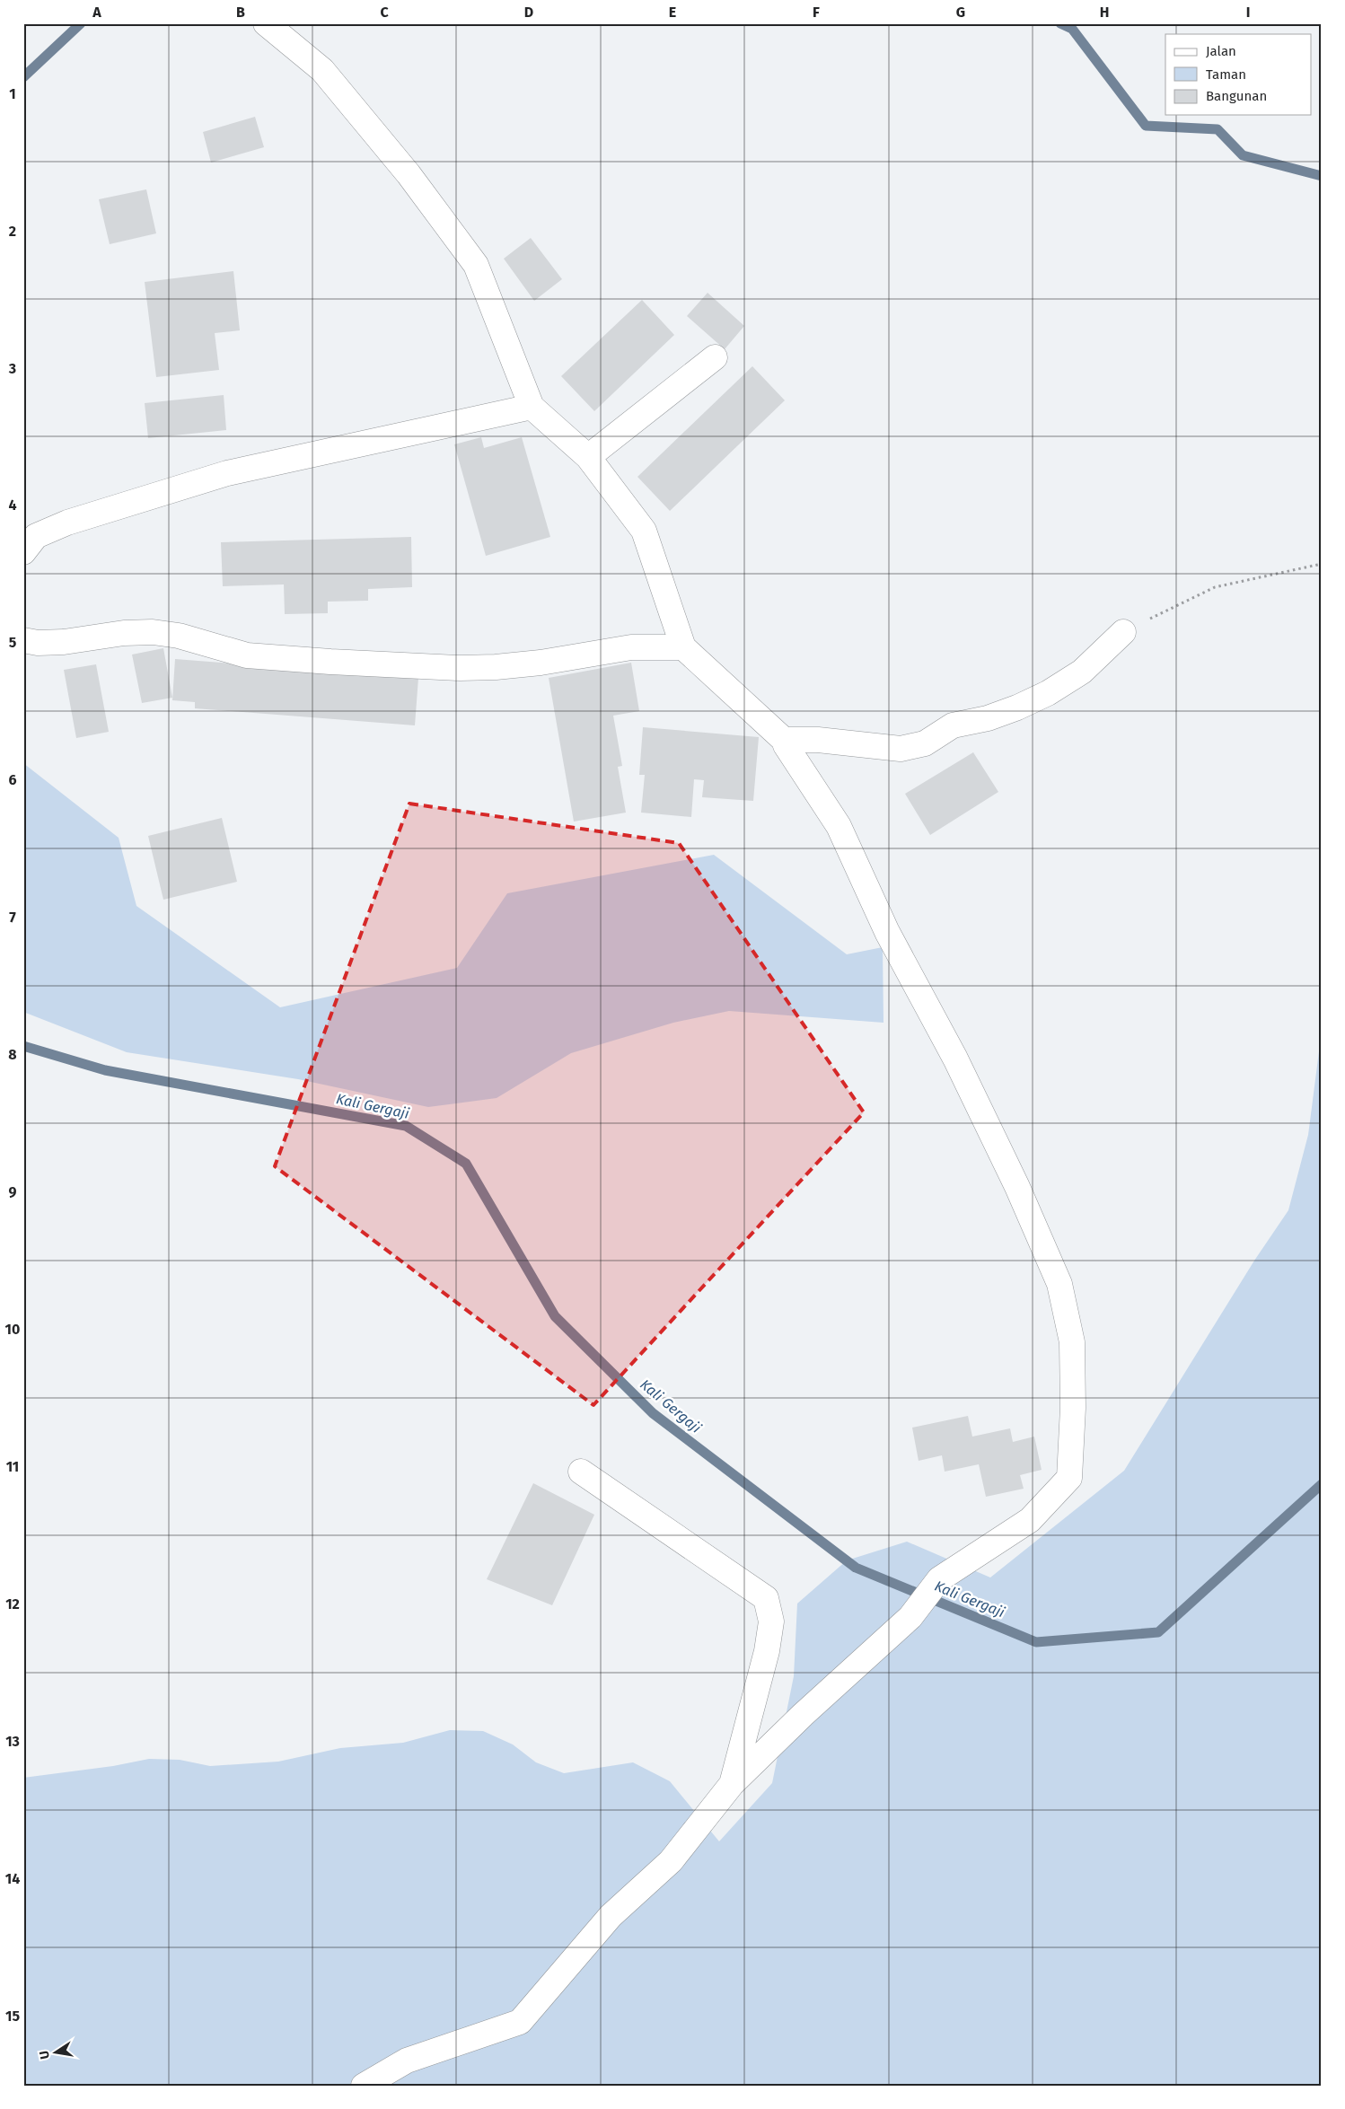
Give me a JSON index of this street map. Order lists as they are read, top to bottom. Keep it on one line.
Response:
{"water":["Kali Gergaji"],"legend":["Jalan","Taman","Bangunan"],"north":"left","grid":{"columns":["A","B","C","D","E","F","G","H","I"],"rows":["1","2","3","4","5","6","7","8","9","10","11","12","13","14","15"]}}
